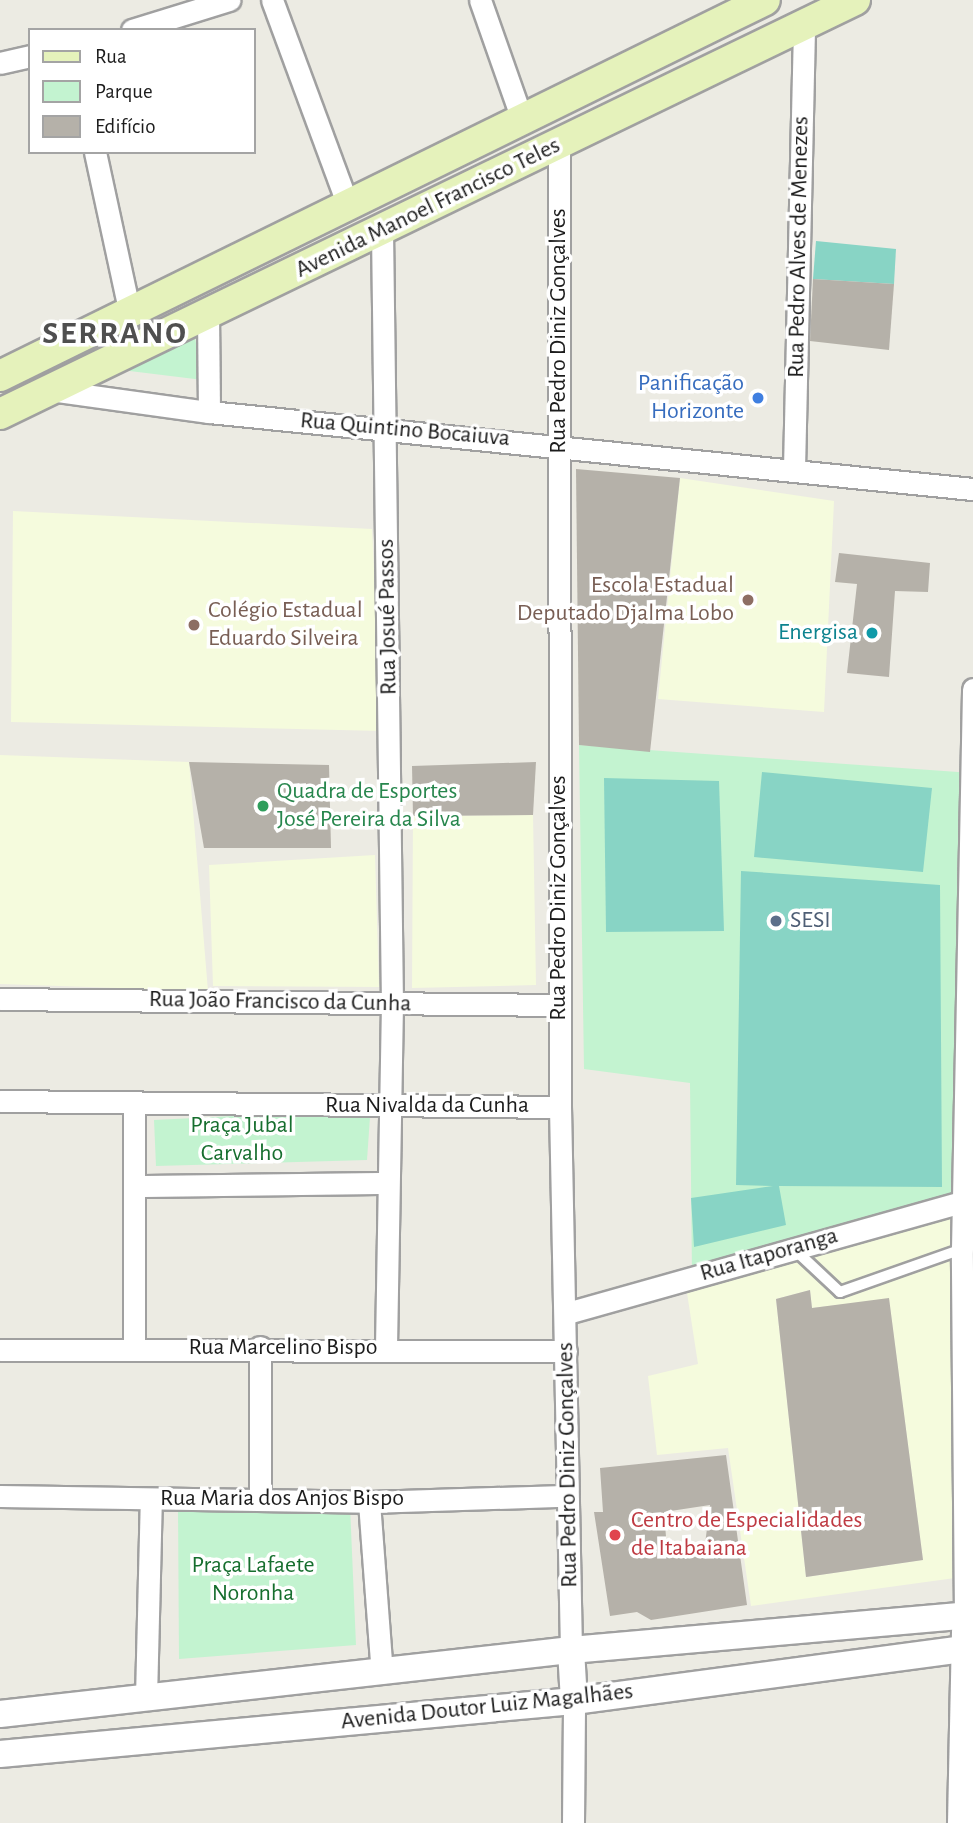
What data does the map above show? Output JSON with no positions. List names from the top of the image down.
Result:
{
  "streets": {
    "main road": ["Avenida Manoel Francisco Teles"],
    "street": [
      "Rua Pedro Alves de Menezes",
      "Rua Pedro Diniz Gonçalves",
      "Rua Quintino Bocaiuva",
      "Rua Josué Passos",
      "Rua João Francisco da Cunha",
      "Rua Nivalda da Cunha",
      "Rua Itaporanga",
      "Rua Marcelino Bispo",
      "Rua Maria dos Anjos Bispo",
      "Avenida Doutor Luiz Magalhães"
    ]
  },
  "crossings": [
    ["Avenida Manoel Francisco Teles", "Rua Pedro Alves de Menezes"],
    ["Avenida Manoel Francisco Teles", "Rua Pedro Diniz Gonçalves"],
    ["Avenida Manoel Francisco Teles", "Rua Quintino Bocaiuva"],
    ["Avenida Manoel Francisco Teles", "Rua Josué Passos"],
    ["Rua Pedro Alves de Menezes", "Rua Quintino Bocaiuva"],
    ["Rua Pedro Diniz Gonçalves", "Rua Quintino Bocaiuva"],
    ["Rua Pedro Diniz Gonçalves", "Rua João Francisco da Cunha"],
    ["Rua Pedro Diniz Gonçalves", "Rua Nivalda da Cunha"],
    ["Rua Pedro Diniz Gonçalves", "Rua Itaporanga"],
    ["Rua Pedro Diniz Gonçalves", "Rua Marcelino Bispo"],
    ["Rua Pedro Diniz Gonçalves", "Rua Maria dos Anjos Bispo"],
    ["Rua Pedro Diniz Gonçalves", "Avenida Doutor Luiz Magalhães"],
    ["Rua Quintino Bocaiuva", "Rua Josué Passos"],
    ["Rua Josué Passos", "Rua João Francisco da Cunha"],
    ["Rua Josué Passos", "Rua Nivalda da Cunha"],
    ["Rua Josué Passos", "Rua Marcelino Bispo"]
  ],
  "districts": ["SERRANO"],
  "parks": ["Praça Jubal Carvalho", "Praça Lafaete Noronha"],
  "places": [
    "Panificação Horizonte",
    "Escola Estadual Deputado Djalma Lobo",
    "Colégio Estadual Eduardo Silveira",
    "Energisa",
    "Quadra de Esportes José Pereira da Silva",
    "SESI",
    "Centro de Especialidades de Itabaiana"
  ],
  "legend": ["Rua", "Parque", "Edifício"]
}
